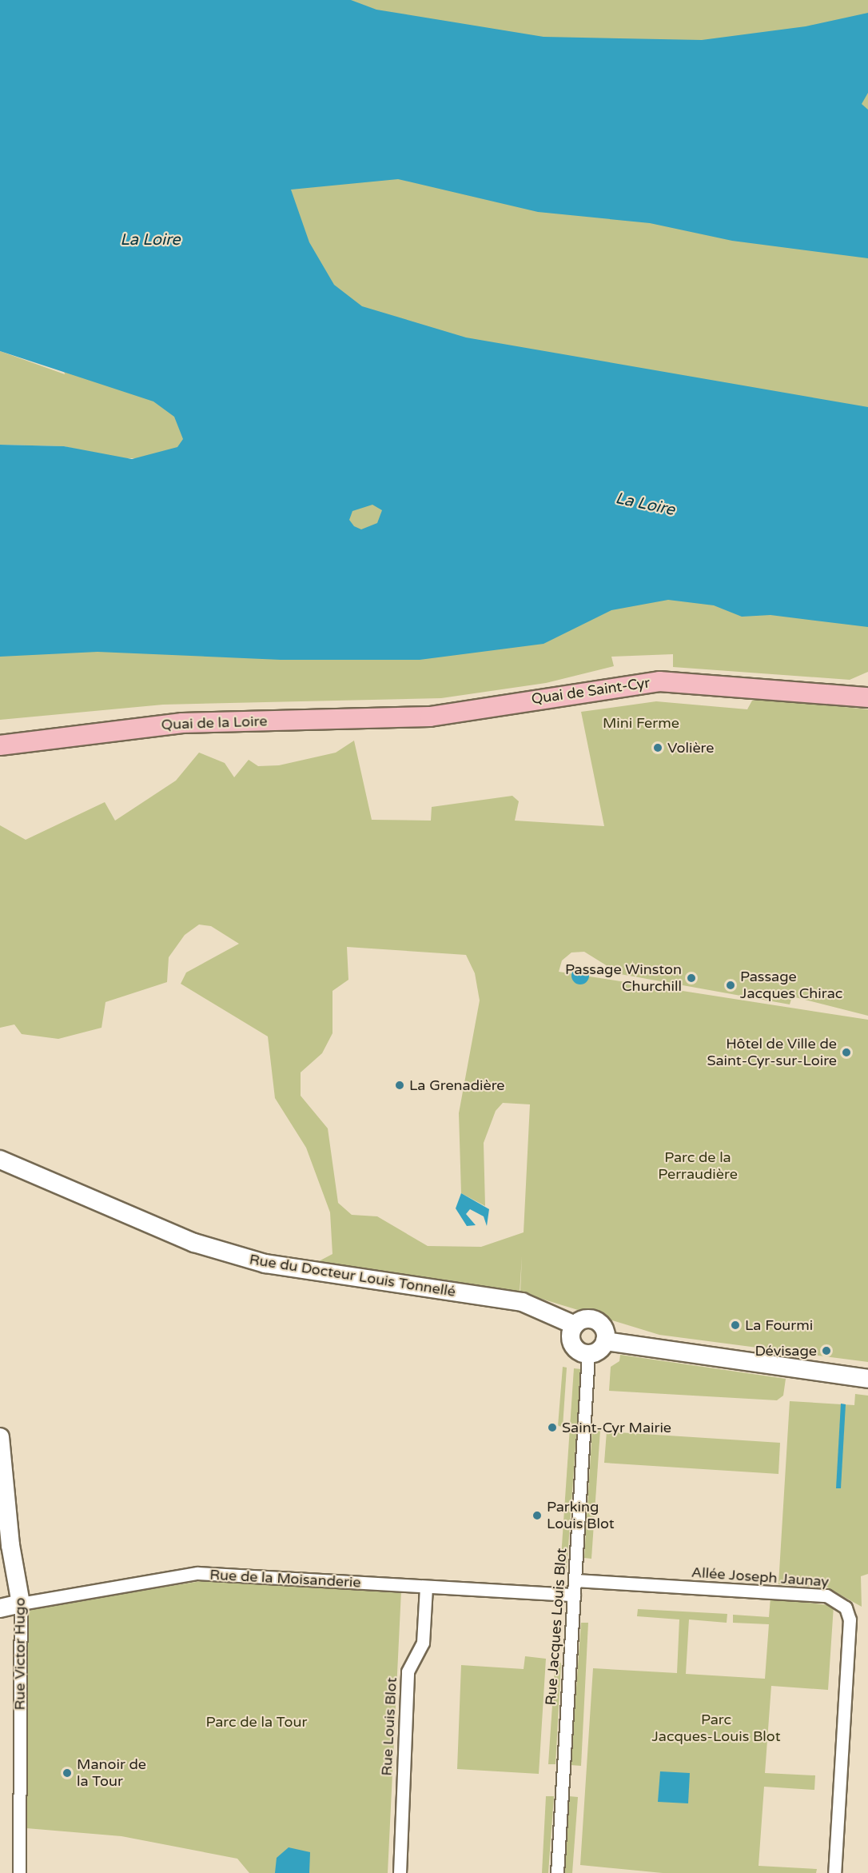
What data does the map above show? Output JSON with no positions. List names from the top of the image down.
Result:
{
  "streets": {
    "main road": ["Quai de Saint-Cyr", "Quai de la Loire"],
    "street": [
      "Rue du Docteur Louis Tonnellé",
      "Allée Joseph Jaunay",
      "Rue de la Moisanderie",
      "Rue Jacques Louis Blot",
      "Rue Victor Hugo",
      "Rue Louis Blot"
    ]
  },
  "crossings": [
    ["Quai de Saint-Cyr", "Quai de la Loire"],
    ["Rue du Docteur Louis Tonnellé", "Rue Jacques Louis Blot"],
    ["Allée Joseph Jaunay", "Rue Jacques Louis Blot"],
    ["Rue de la Moisanderie", "Rue Jacques Louis Blot"],
    ["Rue de la Moisanderie", "Rue Victor Hugo"],
    ["Rue de la Moisanderie", "Rue Louis Blot"]
  ],
  "water": ["La Loire"],
  "parks": [
    "Mini Ferme",
    "Parc de la Perraudière",
    "Parc Jacques-Louis Blot",
    "Parc de la Tour"
  ],
  "places": [
    "Volière",
    "Passage Winston Churchill",
    "Passage Jacques Chirac",
    "Hôtel de Ville de Saint-Cyr-sur-Loire",
    "La Grenadière",
    "La Fourmi",
    "Dévisage",
    "Saint-Cyr Mairie",
    "Parking Louis Blot",
    "Manoir de la Tour"
  ]
}
